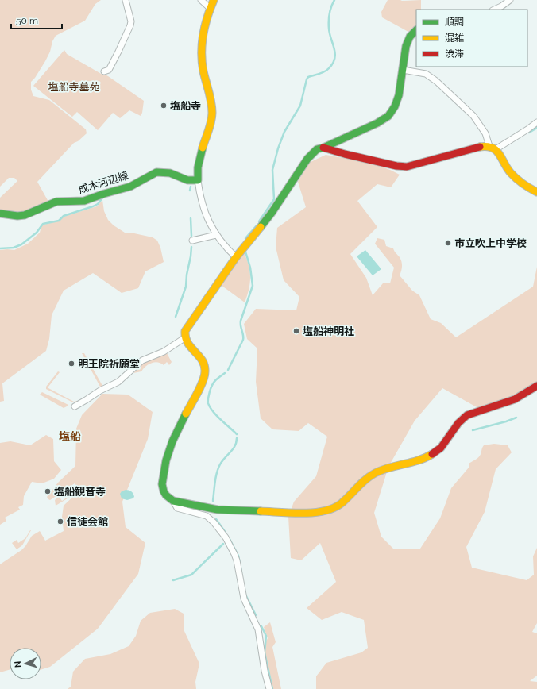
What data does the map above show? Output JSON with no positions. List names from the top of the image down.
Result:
{
  "streets": {
    "street": ["成木河辺線"]
  },
  "districts": ["塩船"],
  "parks": ["塩船寺墓苑"],
  "places": [
    "塩船寺",
    "市立吹上中学校",
    "塩船神明社",
    "明王院祈願堂",
    "塩船観音寺",
    "信徒会館"
  ],
  "legend": ["順調", "混雑", "渋滞"],
  "scale_bar": "50 m",
  "north": "left"
}
